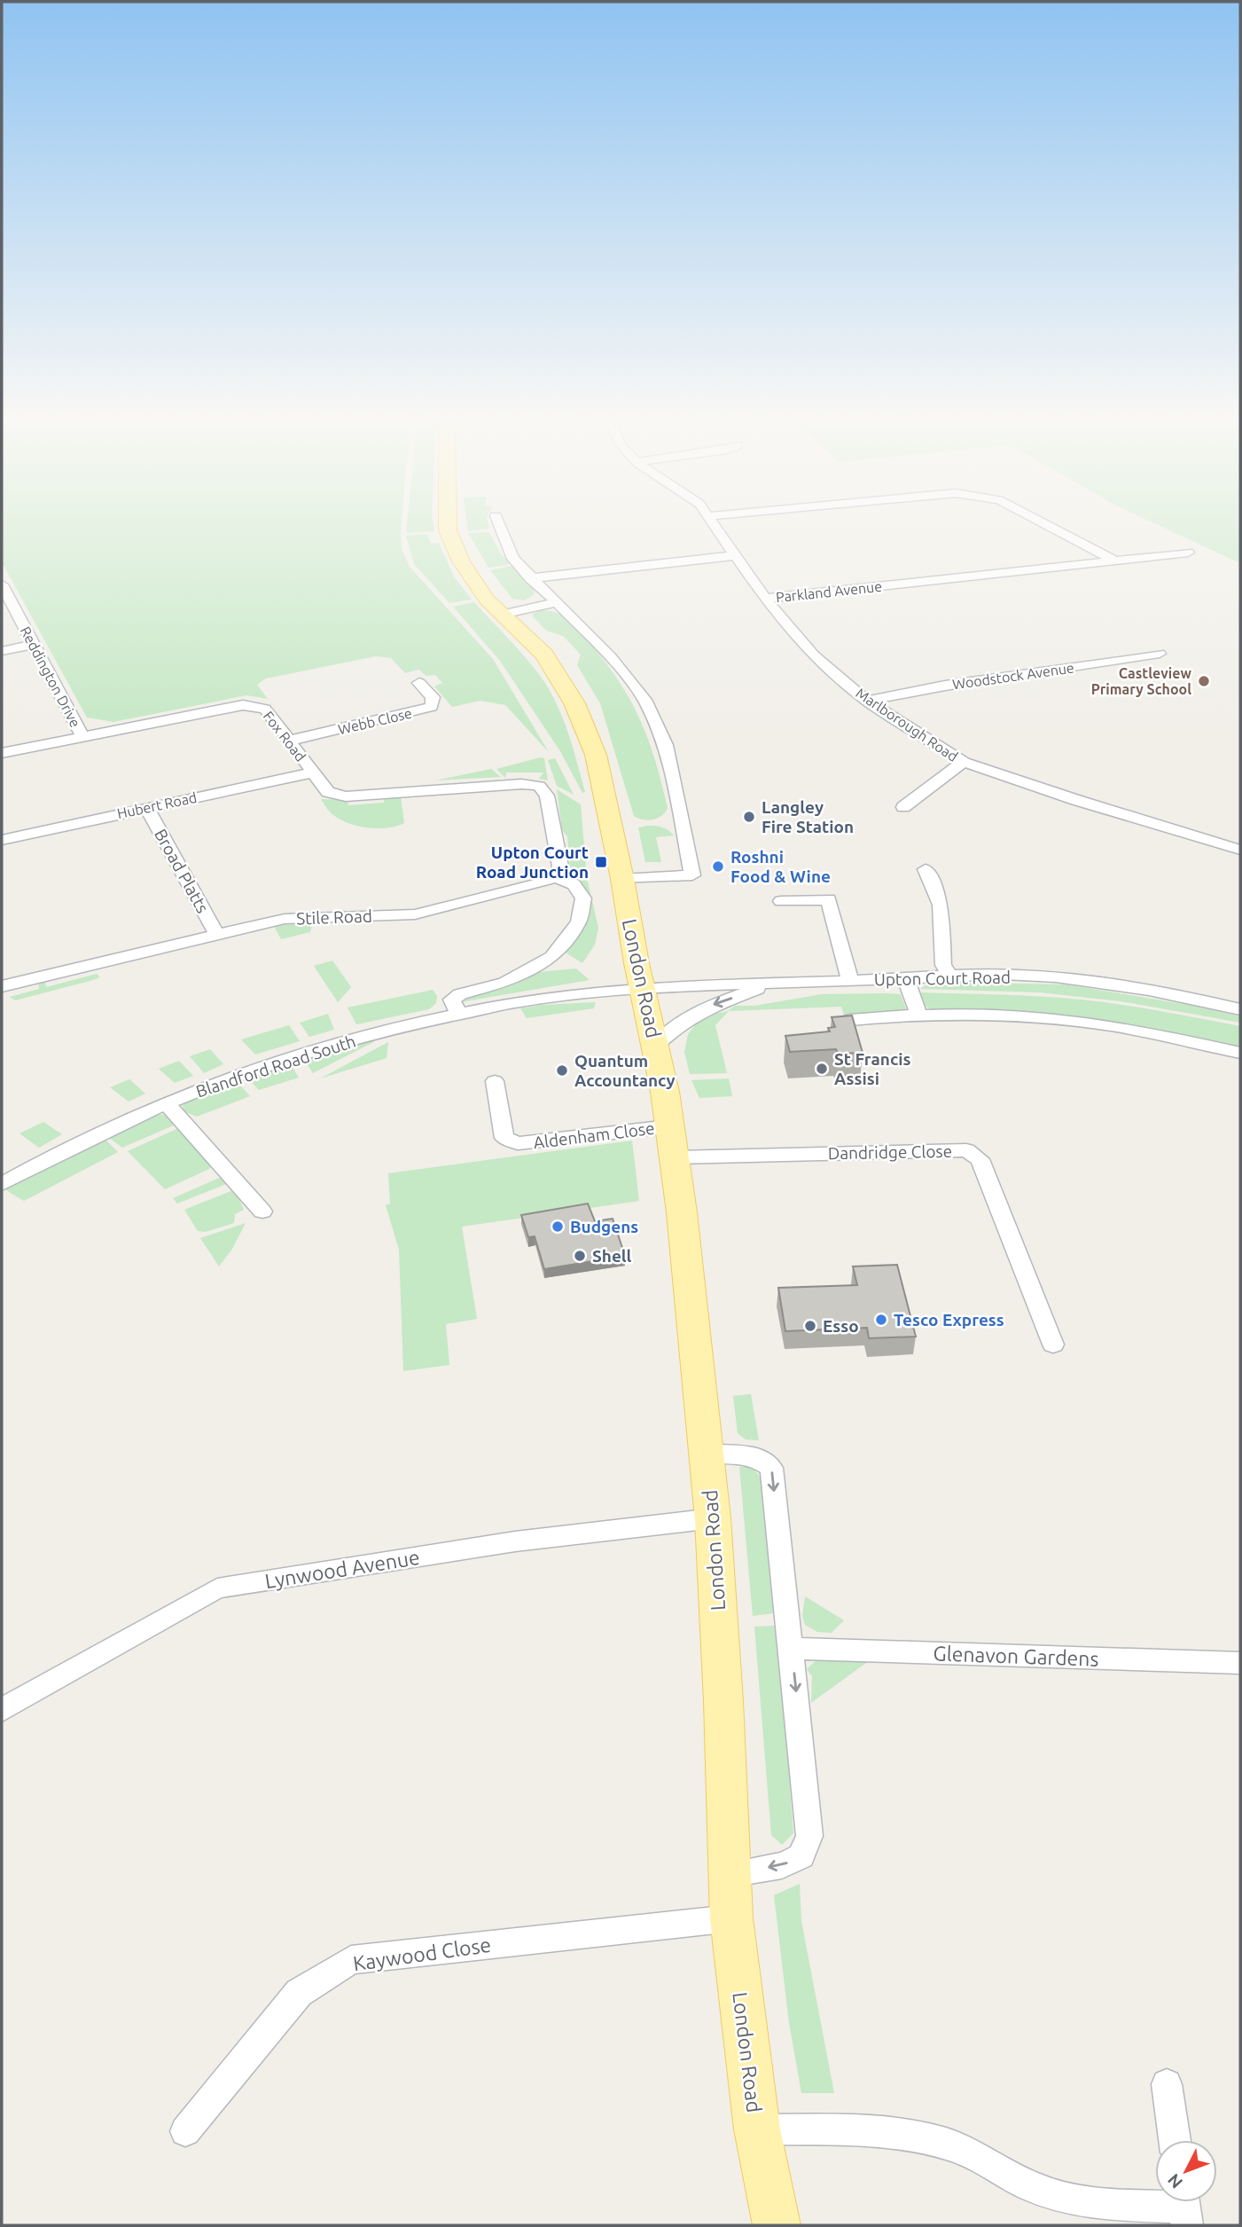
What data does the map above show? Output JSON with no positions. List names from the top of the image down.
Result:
{
  "streets": {
    "main road": ["London Road"],
    "street": [
      "Parkland Avenue",
      "Woodstock Avenue",
      "Reddington Drive",
      "Webb Close",
      "Marlborough Road",
      "Fox Road",
      "Hubert Road",
      "Broad Platts",
      "Stile Road",
      "Upton Court Road",
      "Blandford Road South",
      "Aldenham Close",
      "Dandridge Close",
      "Lynwood Avenue",
      "Glenavon Gardens",
      "Kaywood Close"
    ]
  },
  "crossings": [
    ["Parkland Avenue", "Marlborough Road"],
    ["Woodstock Avenue", "Marlborough Road"],
    ["Reddington Drive", "Fox Road"],
    ["Webb Close", "Fox Road"],
    ["Fox Road", "Hubert Road"],
    ["Fox Road", "Stile Road"],
    ["Hubert Road", "Broad Platts"],
    ["Broad Platts", "Stile Road"],
    ["London Road", "Upton Court Road"],
    ["London Road", "Blandford Road South"],
    ["London Road", "Aldenham Close"],
    ["London Road", "Dandridge Close"],
    ["London Road", "Lynwood Avenue"],
    ["London Road", "Kaywood Close"],
    ["Upton Court Road", "Blandford Road South"],
    ["Aldenham Close", "Dandridge Close"]
  ],
  "places": {
    "other": [
      "Castleview Primary School",
      "Langley Fire Station",
      "Roshni Food & Wine",
      "St Francis Assisi",
      "Quantum Accountancy",
      "Budgens",
      "Shell",
      "Tesco Express",
      "Esso"
    ],
    "transit": ["Upton Court Road Junction"]
  },
  "north": "bottom left"
}
